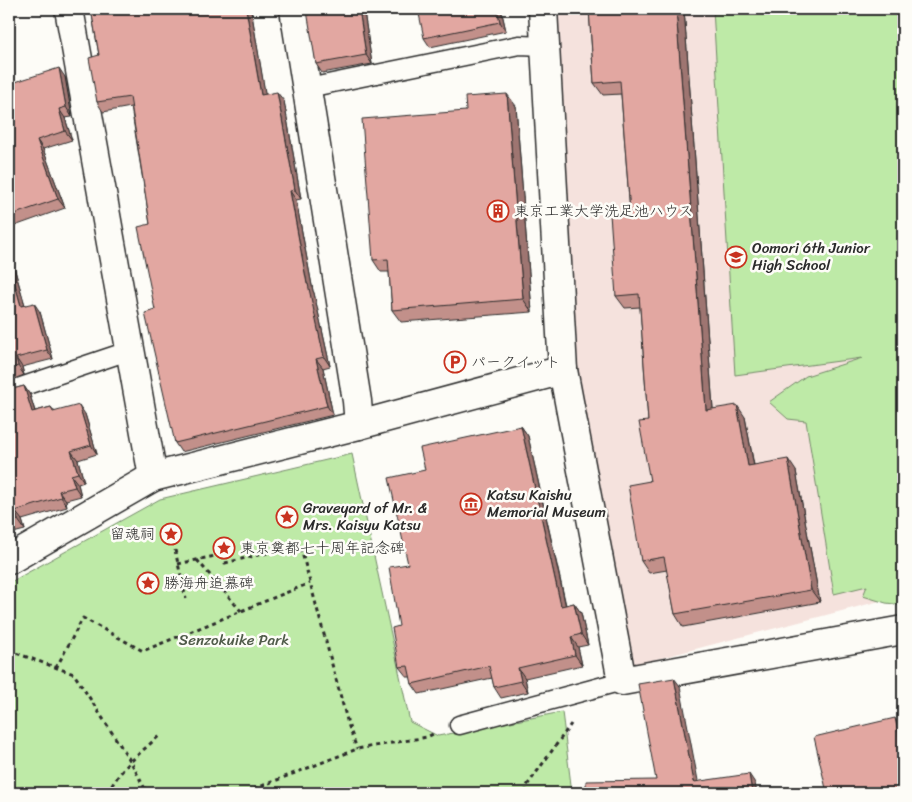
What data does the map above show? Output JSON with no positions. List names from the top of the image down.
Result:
{
  "parks": ["Senzokuike Park"],
  "places": {
    "building": ["東京工業大学洗足池ハウス"],
    "school or university": ["Oomori 6th Junior High School"],
    "parking": ["パークイット"],
    "museum": ["Katsu Kaishu Memorial Museum"],
    "place": [
      "Graveyard of Mr. & Mrs. Kaisyu Katsu",
      "留魂祠",
      "東京奠都七十周年記念碑",
      "勝海舟追慕碑"
    ]
  }
}
